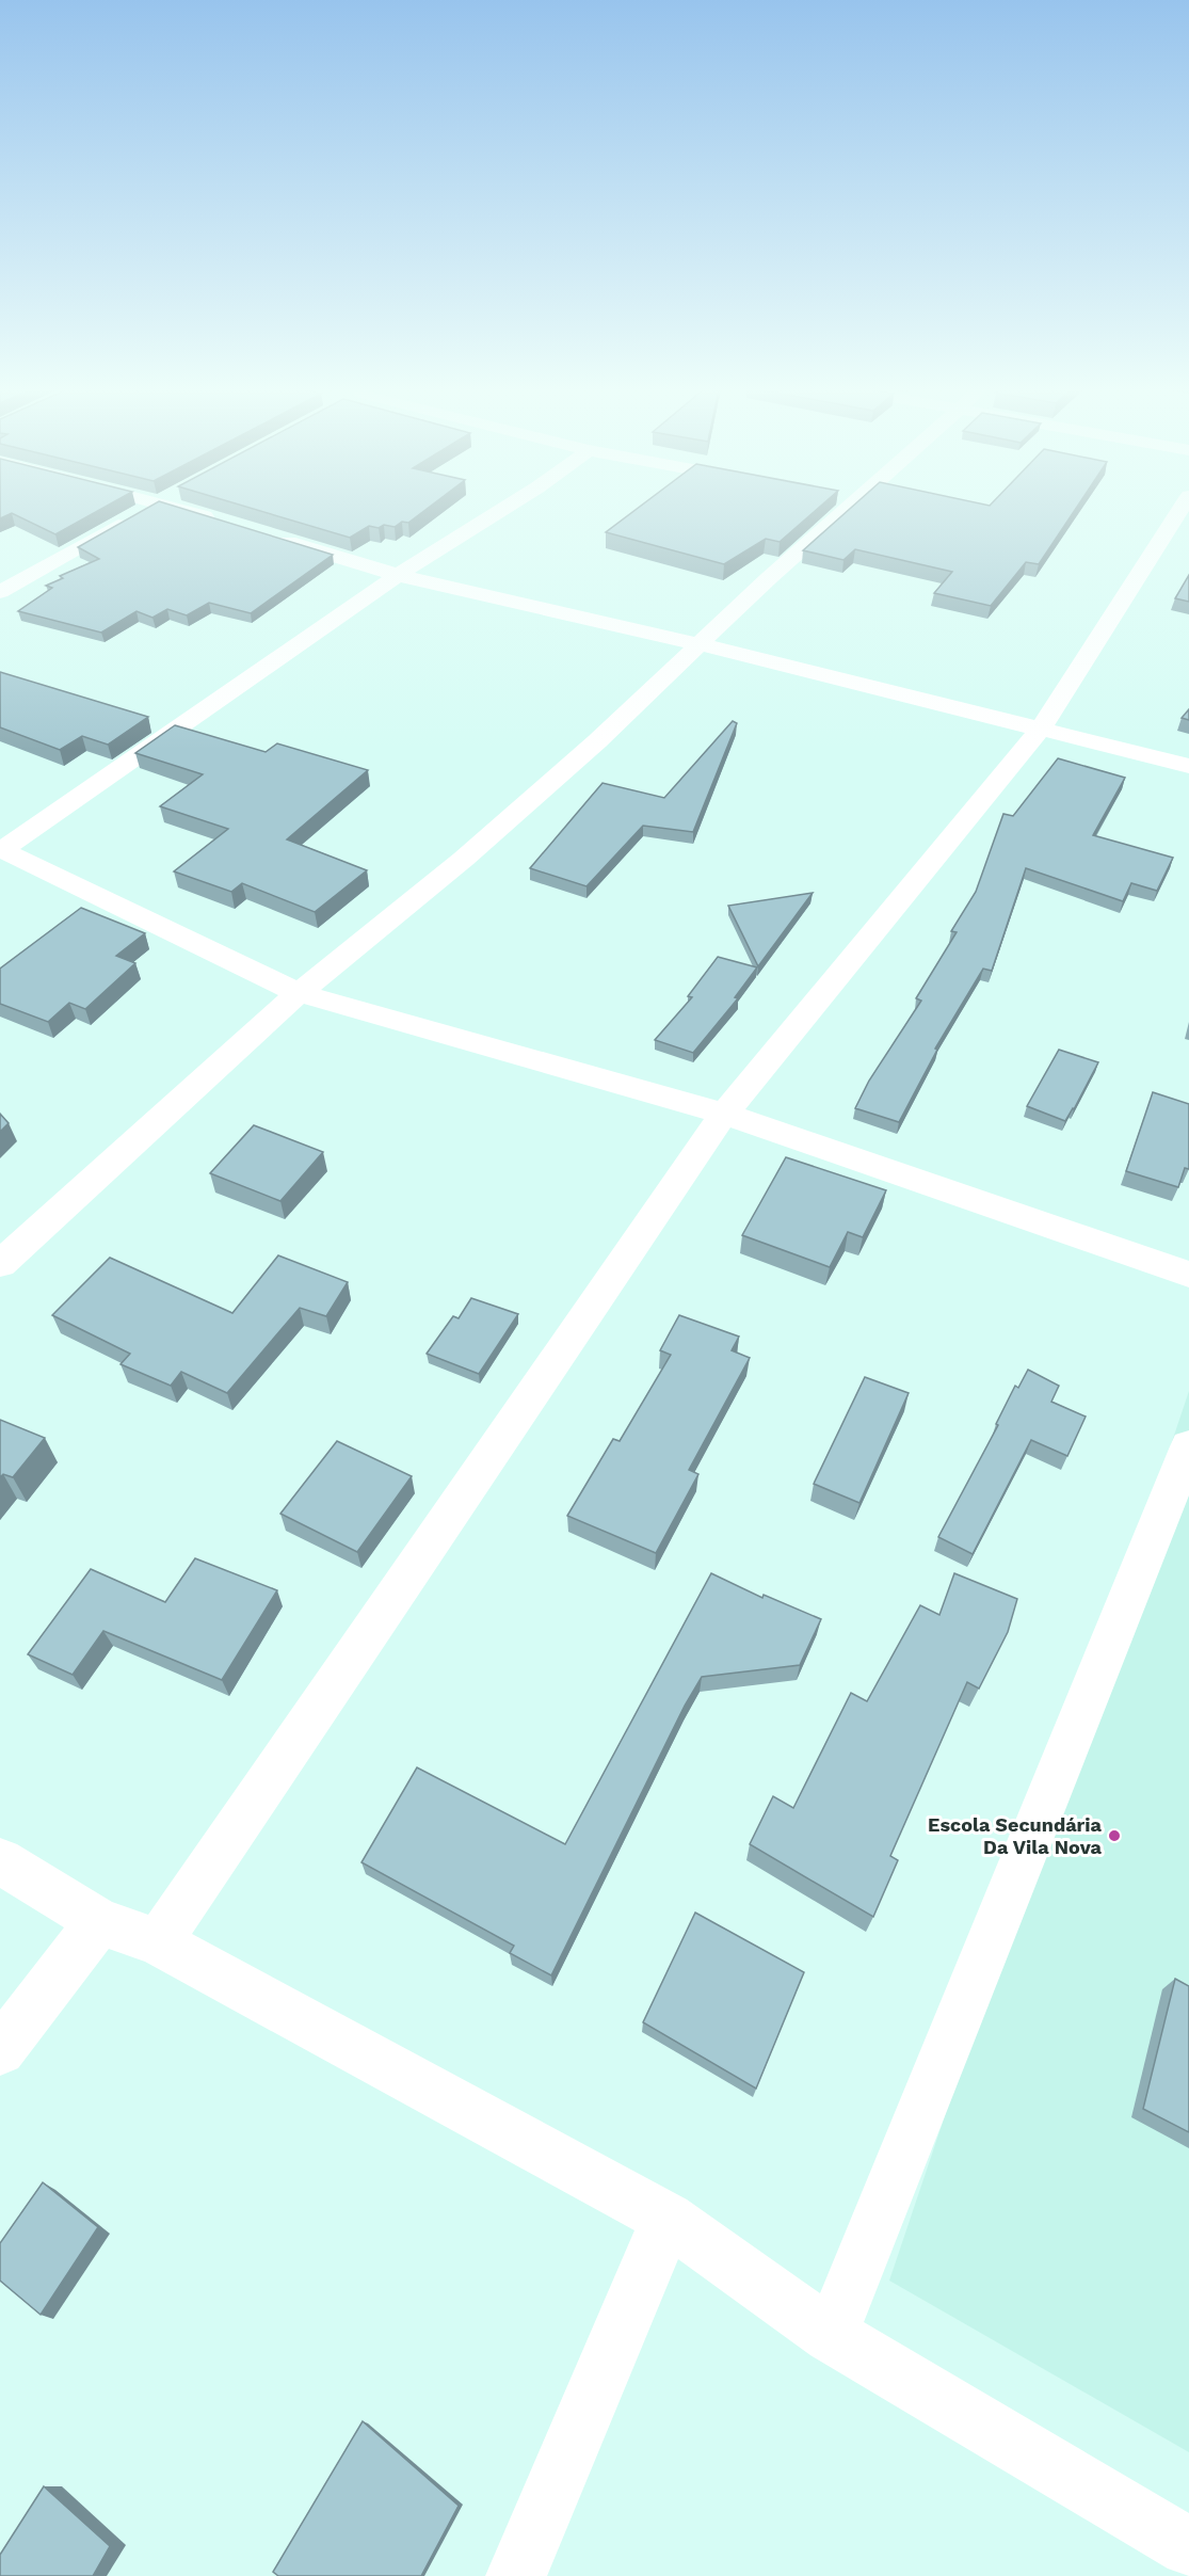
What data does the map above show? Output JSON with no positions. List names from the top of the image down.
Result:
{
  "places": ["Escola Secundária Da Vila Nova"]
}
